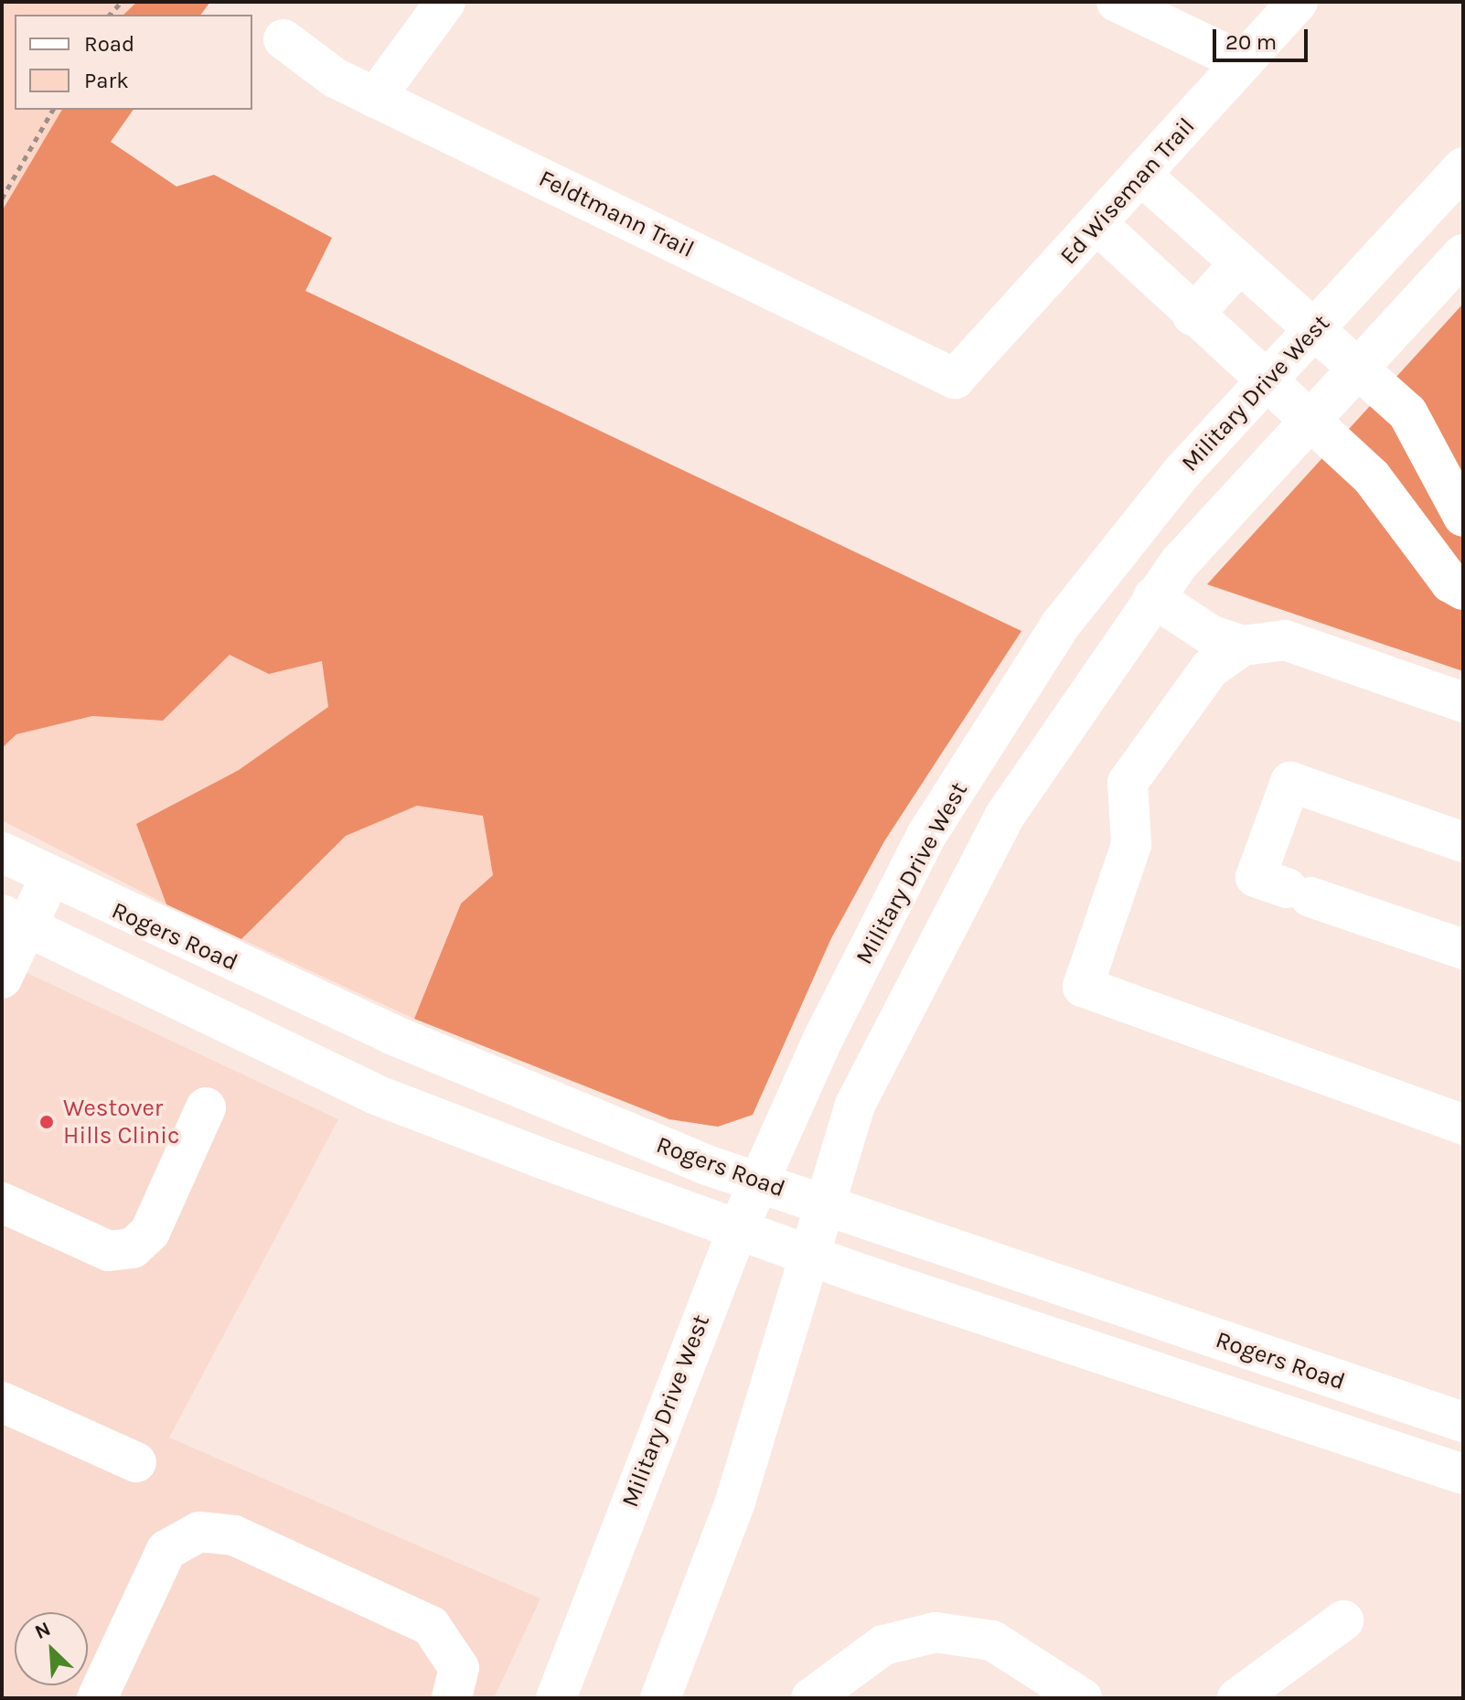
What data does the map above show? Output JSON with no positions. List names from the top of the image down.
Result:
{
  "streets": {
    "main road": [
      "Ed Wiseman Trail",
      "Feldtmann Trail",
      "Military Drive West",
      "Rogers Road"
    ]
  },
  "crossings": [
    ["Ed Wiseman Trail", "Feldtmann Trail"],
    ["Military Drive West", "Rogers Road"]
  ],
  "places": ["Westover Hills Clinic"],
  "legend": ["Road", "Park"],
  "scale_bar": "20 m",
  "north": "top left"
}
